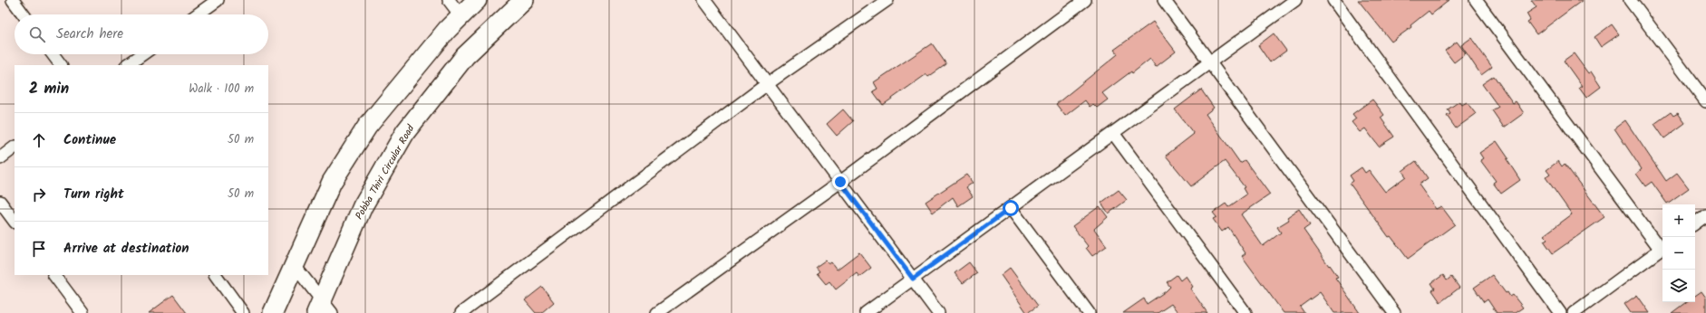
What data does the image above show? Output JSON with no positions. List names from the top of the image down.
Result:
{
  "streets": {
    "main road": ["Pobba Thiri Circular Road"]
  },
  "page": {
    "search": "Search here",
    "heading": ["2 min", "Walk · 100 m"],
    "list": [
      ["Continue", "50 m"],
      ["Turn right", "50 m"],
      "Arrive at destination"
    ],
    "map_buttons": ["+", "−"]
  }
}
